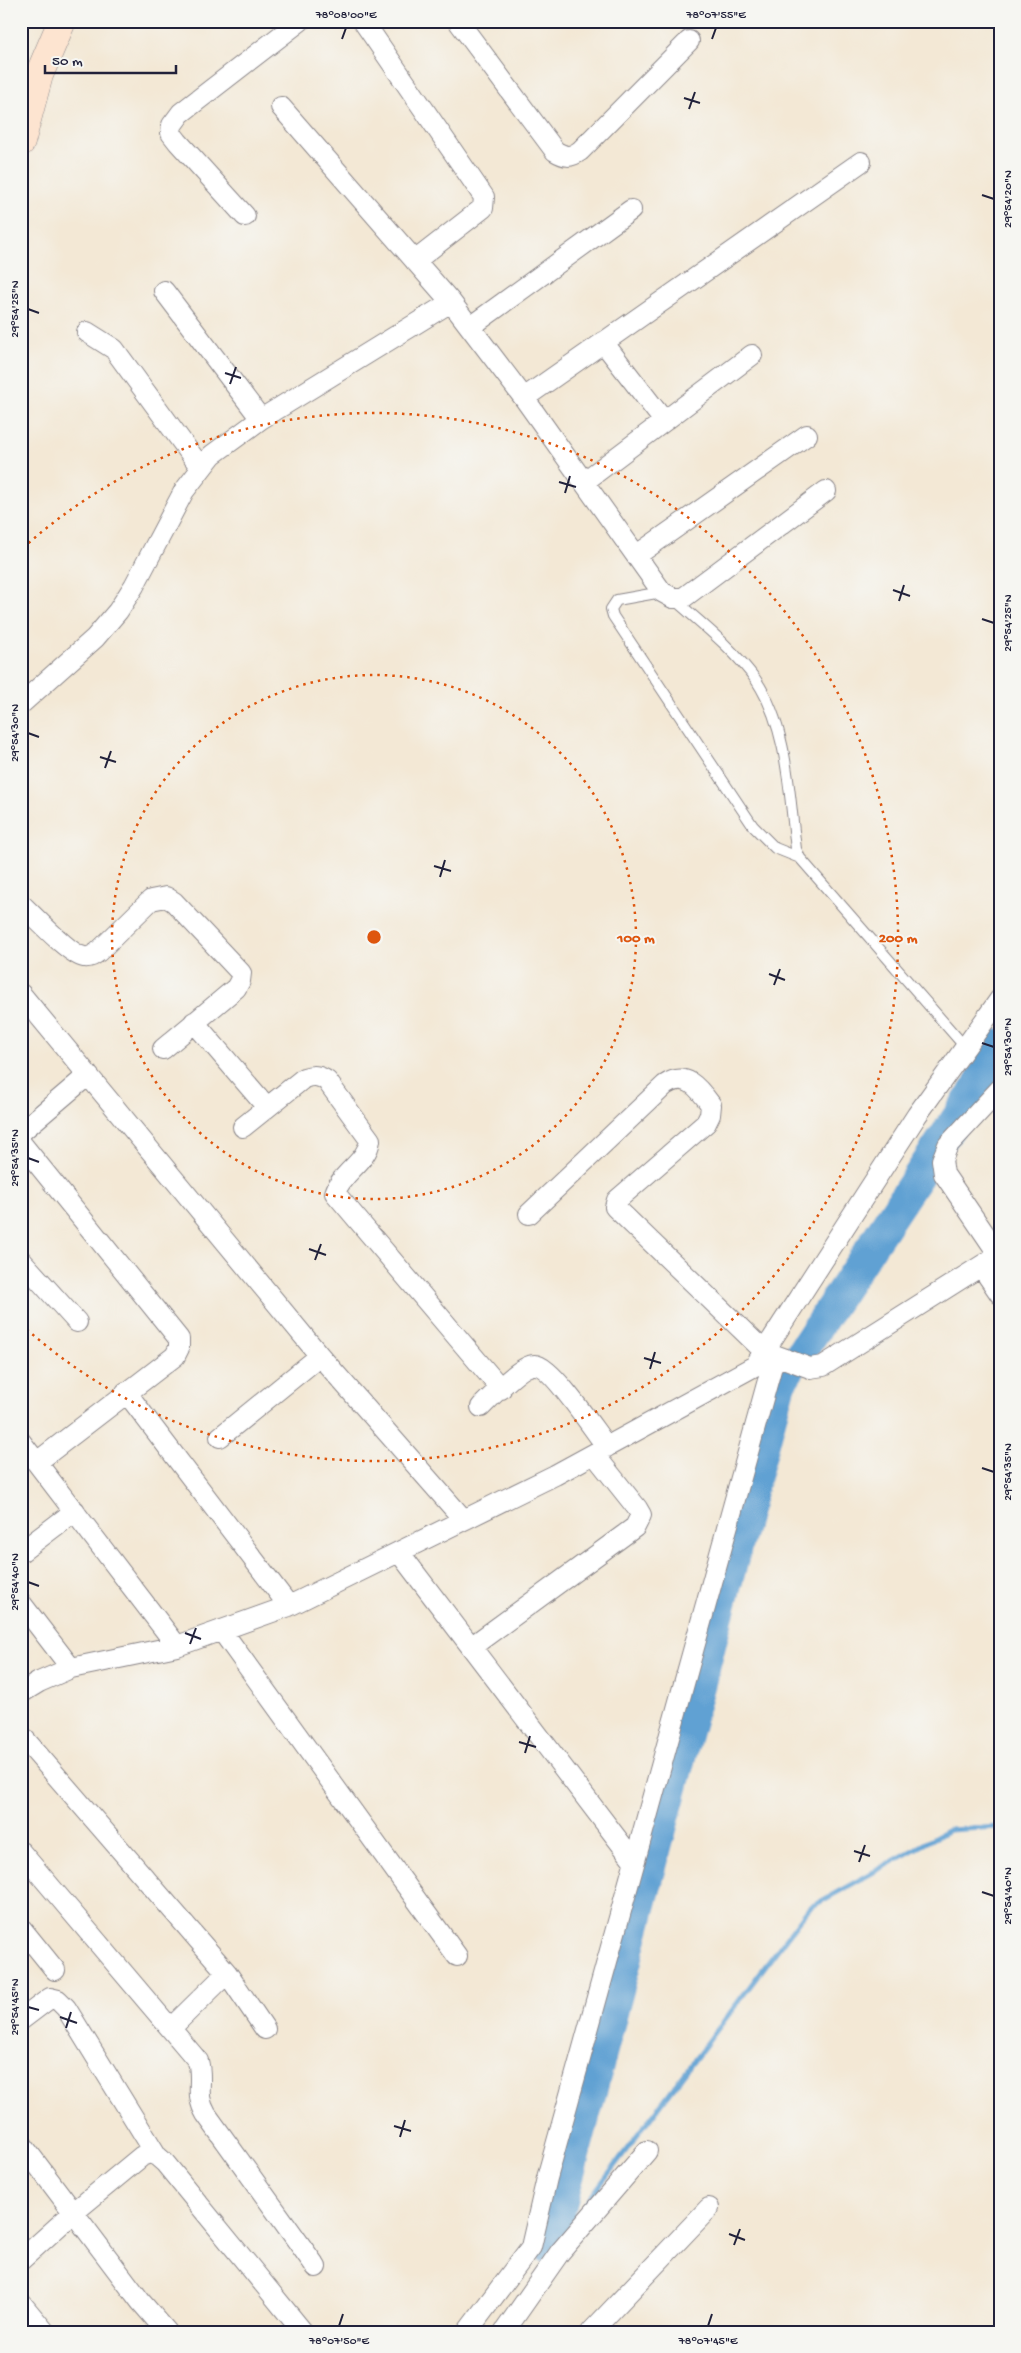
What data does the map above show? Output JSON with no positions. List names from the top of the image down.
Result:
{
  "scale_bar": "50 m",
  "coordinates": [
    "78°08'00\"E",
    "78°07'55\"E",
    "29°54'20\"N",
    "29°54'25\"N",
    "29°54'30\"N",
    "29°54'35\"N",
    "29°54'40\"N",
    "29°54'45\"N",
    "78°07'50\"E",
    "78°07'45\"E"
  ],
  "rings": ["100 m", "200 m"]
}
